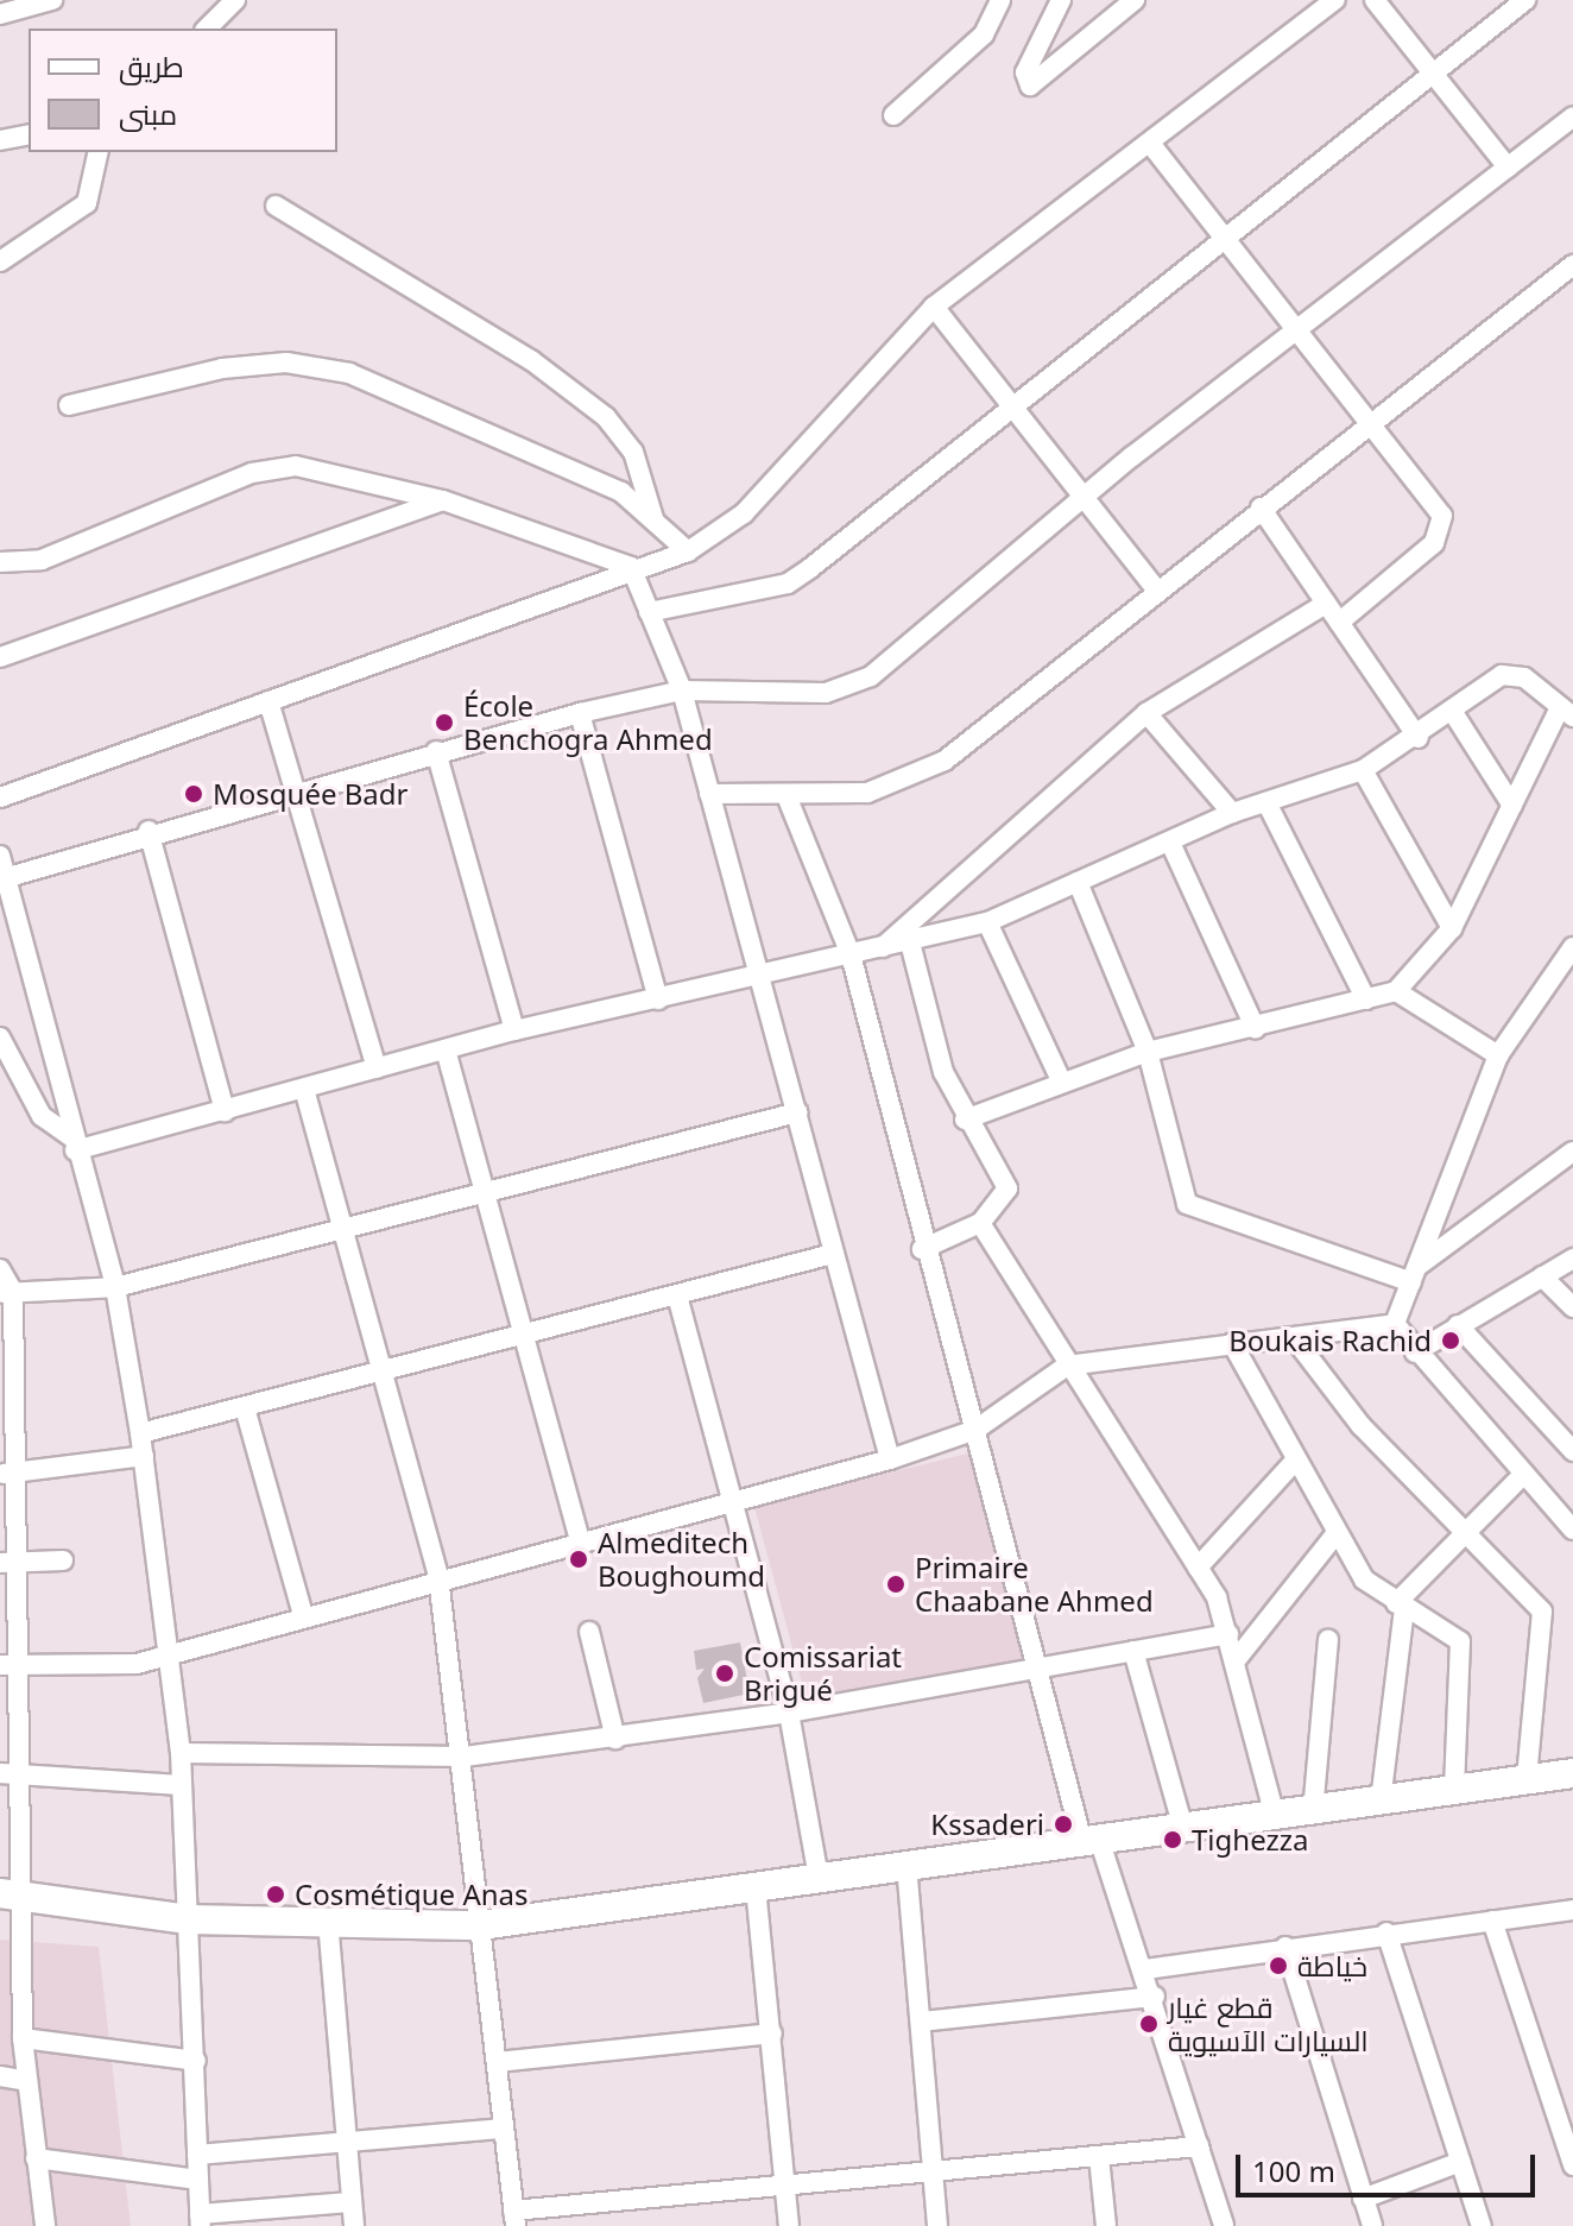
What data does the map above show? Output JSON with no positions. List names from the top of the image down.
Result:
{
  "places": [
    "École Benchogra Ahmed",
    "Mosquée Badr",
    "Boukais Rachid",
    "Almeditech Boughoumd",
    "Primaire Chaabane Ahmed",
    "Comissariat Brigué",
    "Kssaderi",
    "Tighezza",
    "Cosmétique Anas",
    "خياطة",
    "قطع غيار السيارات الآسيوية"
  ],
  "legend": ["طريق", "مبنى"],
  "scale_bar": "100 m"
}
